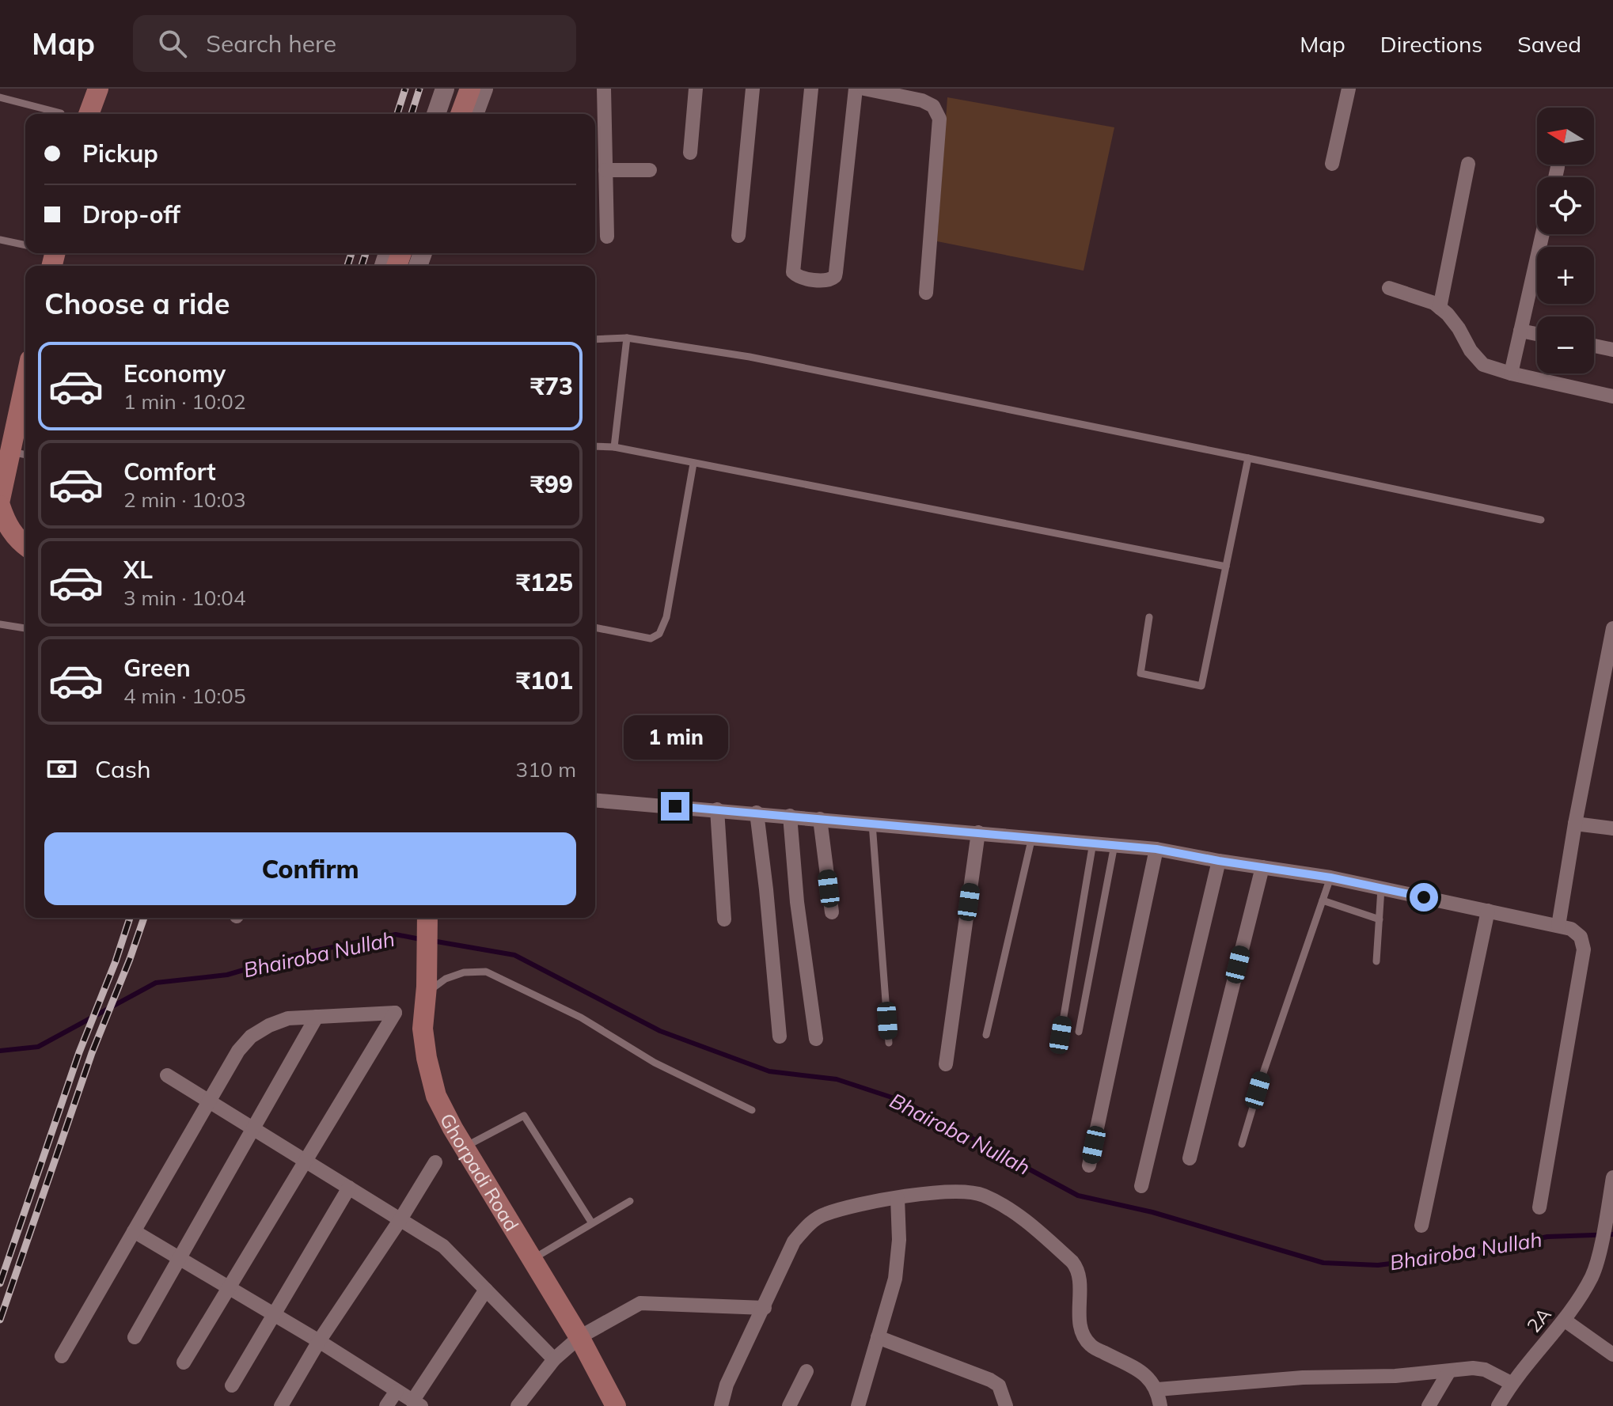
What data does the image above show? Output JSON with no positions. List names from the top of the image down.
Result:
{
  "streets": {
    "main road": ["Ghorpadi Road"],
    "street": ["2A"]
  },
  "water": ["Bhairoba Nullah"],
  "north": "left",
  "page": {
    "header": "Map",
    "search": "Search here",
    "nav": ["Map", "Directions", "Saved"],
    "map_buttons": ["+", "−"],
    "banner": ["Pickup", "Drop-off"],
    "heading": "Choose a ride",
    "list": [
      {
        "name": "Economy",
        "note": "1 min · 10:02",
        "value": "₹73"
      },
      {
        "name": "Comfort",
        "note": "2 min · 10:03",
        "value": "₹99"
      },
      {
        "name": "XL",
        "note": "3 min · 10:04",
        "value": "₹125"
      },
      {
        "name": "Green",
        "note": "4 min · 10:05",
        "value": "₹101"
      }
    ],
    "bubble": "1 min",
    "pay": ["Cash", "310 m"],
    "buttons": "Confirm"
  }
}
